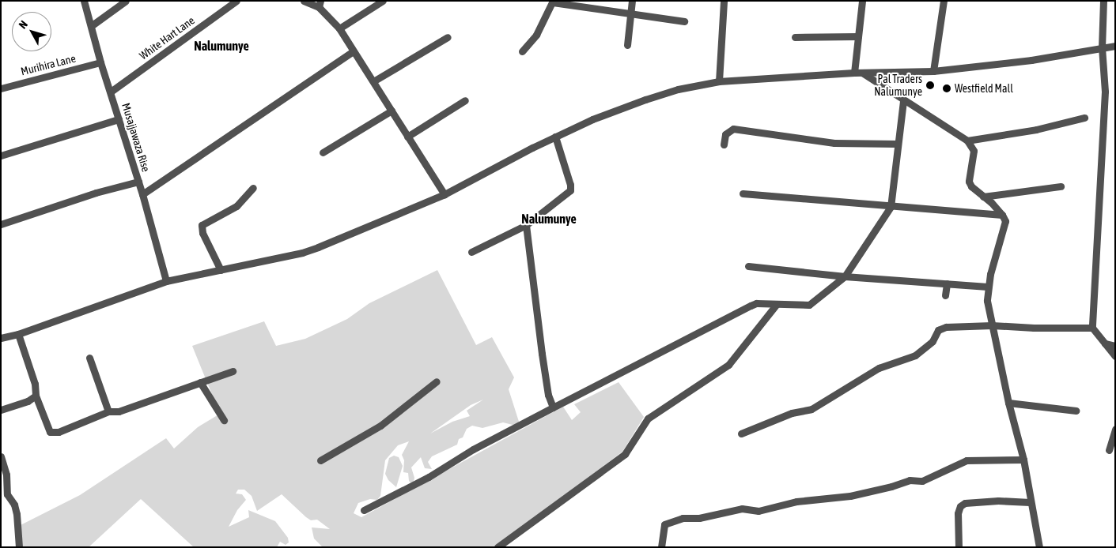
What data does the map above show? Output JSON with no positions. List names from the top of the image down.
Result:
{
  "streets": {
    "street": ["White Hart Lane", "Murihira Lane", "Musajjawaza Rise"]
  },
  "crossings": [
    ["White Hart Lane", "Musajjawaza Rise"],
    ["Murihira Lane", "Musajjawaza Rise"]
  ],
  "districts": ["Nalumunye", "Nalumunye"],
  "places": ["Pal Traders Nalumunye", "Westfield Mall"],
  "north": "top left"
}
